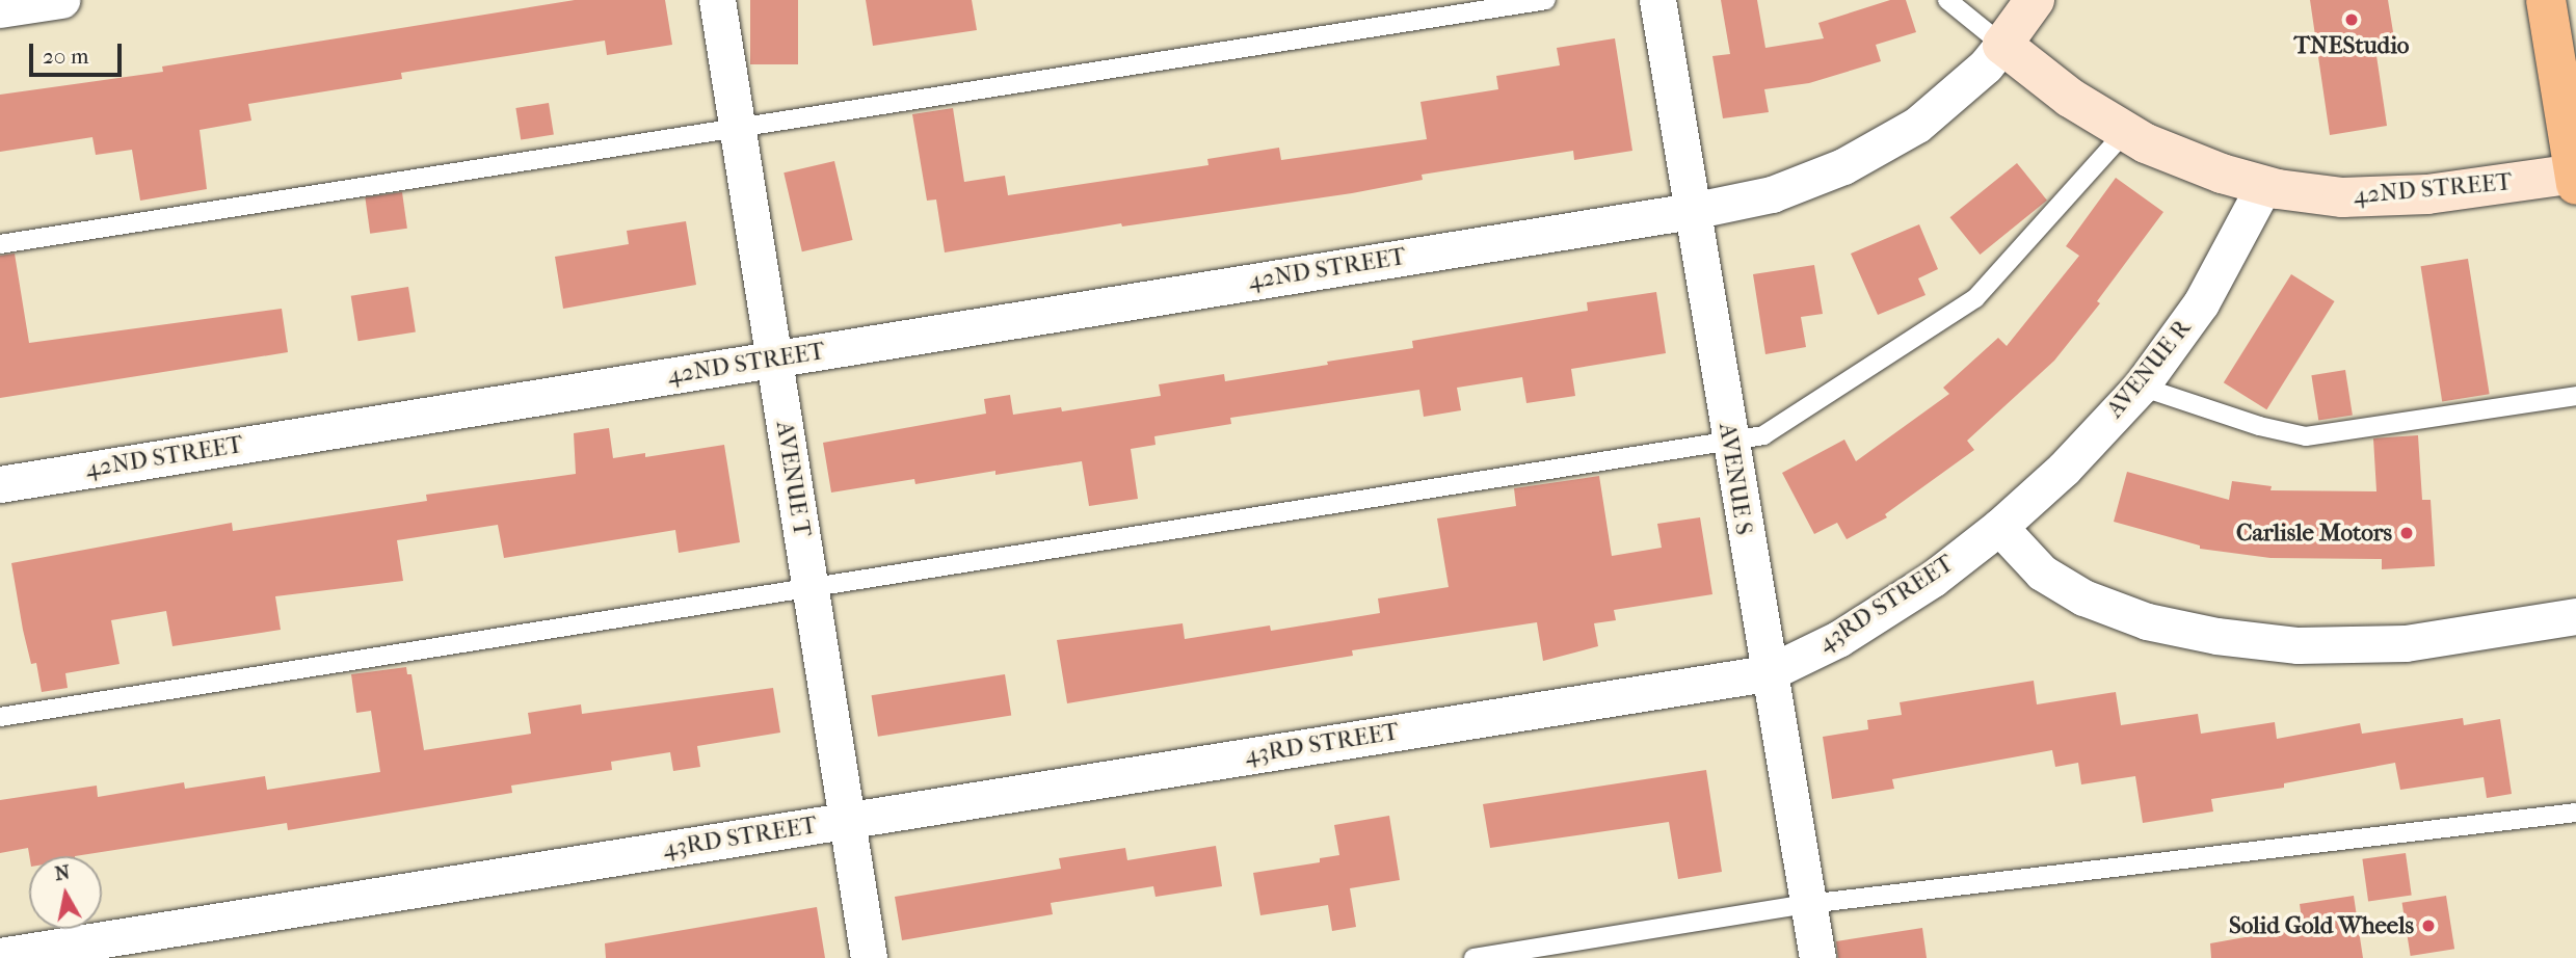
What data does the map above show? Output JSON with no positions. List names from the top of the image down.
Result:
{
  "streets": {
    "street": [
      "42ND STREET",
      "AVENUE R",
      "AVENUE T",
      "AVENUE S",
      "43RD STREET"
    ]
  },
  "crossings": [
    ["42ND STREET", "AVENUE R"],
    ["42ND STREET", "AVENUE T"],
    ["42ND STREET", "AVENUE S"],
    ["AVENUE R", "43RD STREET"],
    ["AVENUE T", "43RD STREET"],
    ["AVENUE S", "43RD STREET"]
  ],
  "places": ["TNEStudio", "Carlisle Motors", "Solid Gold Wheels"],
  "scale_bar": "20 m",
  "north": "top"
}
